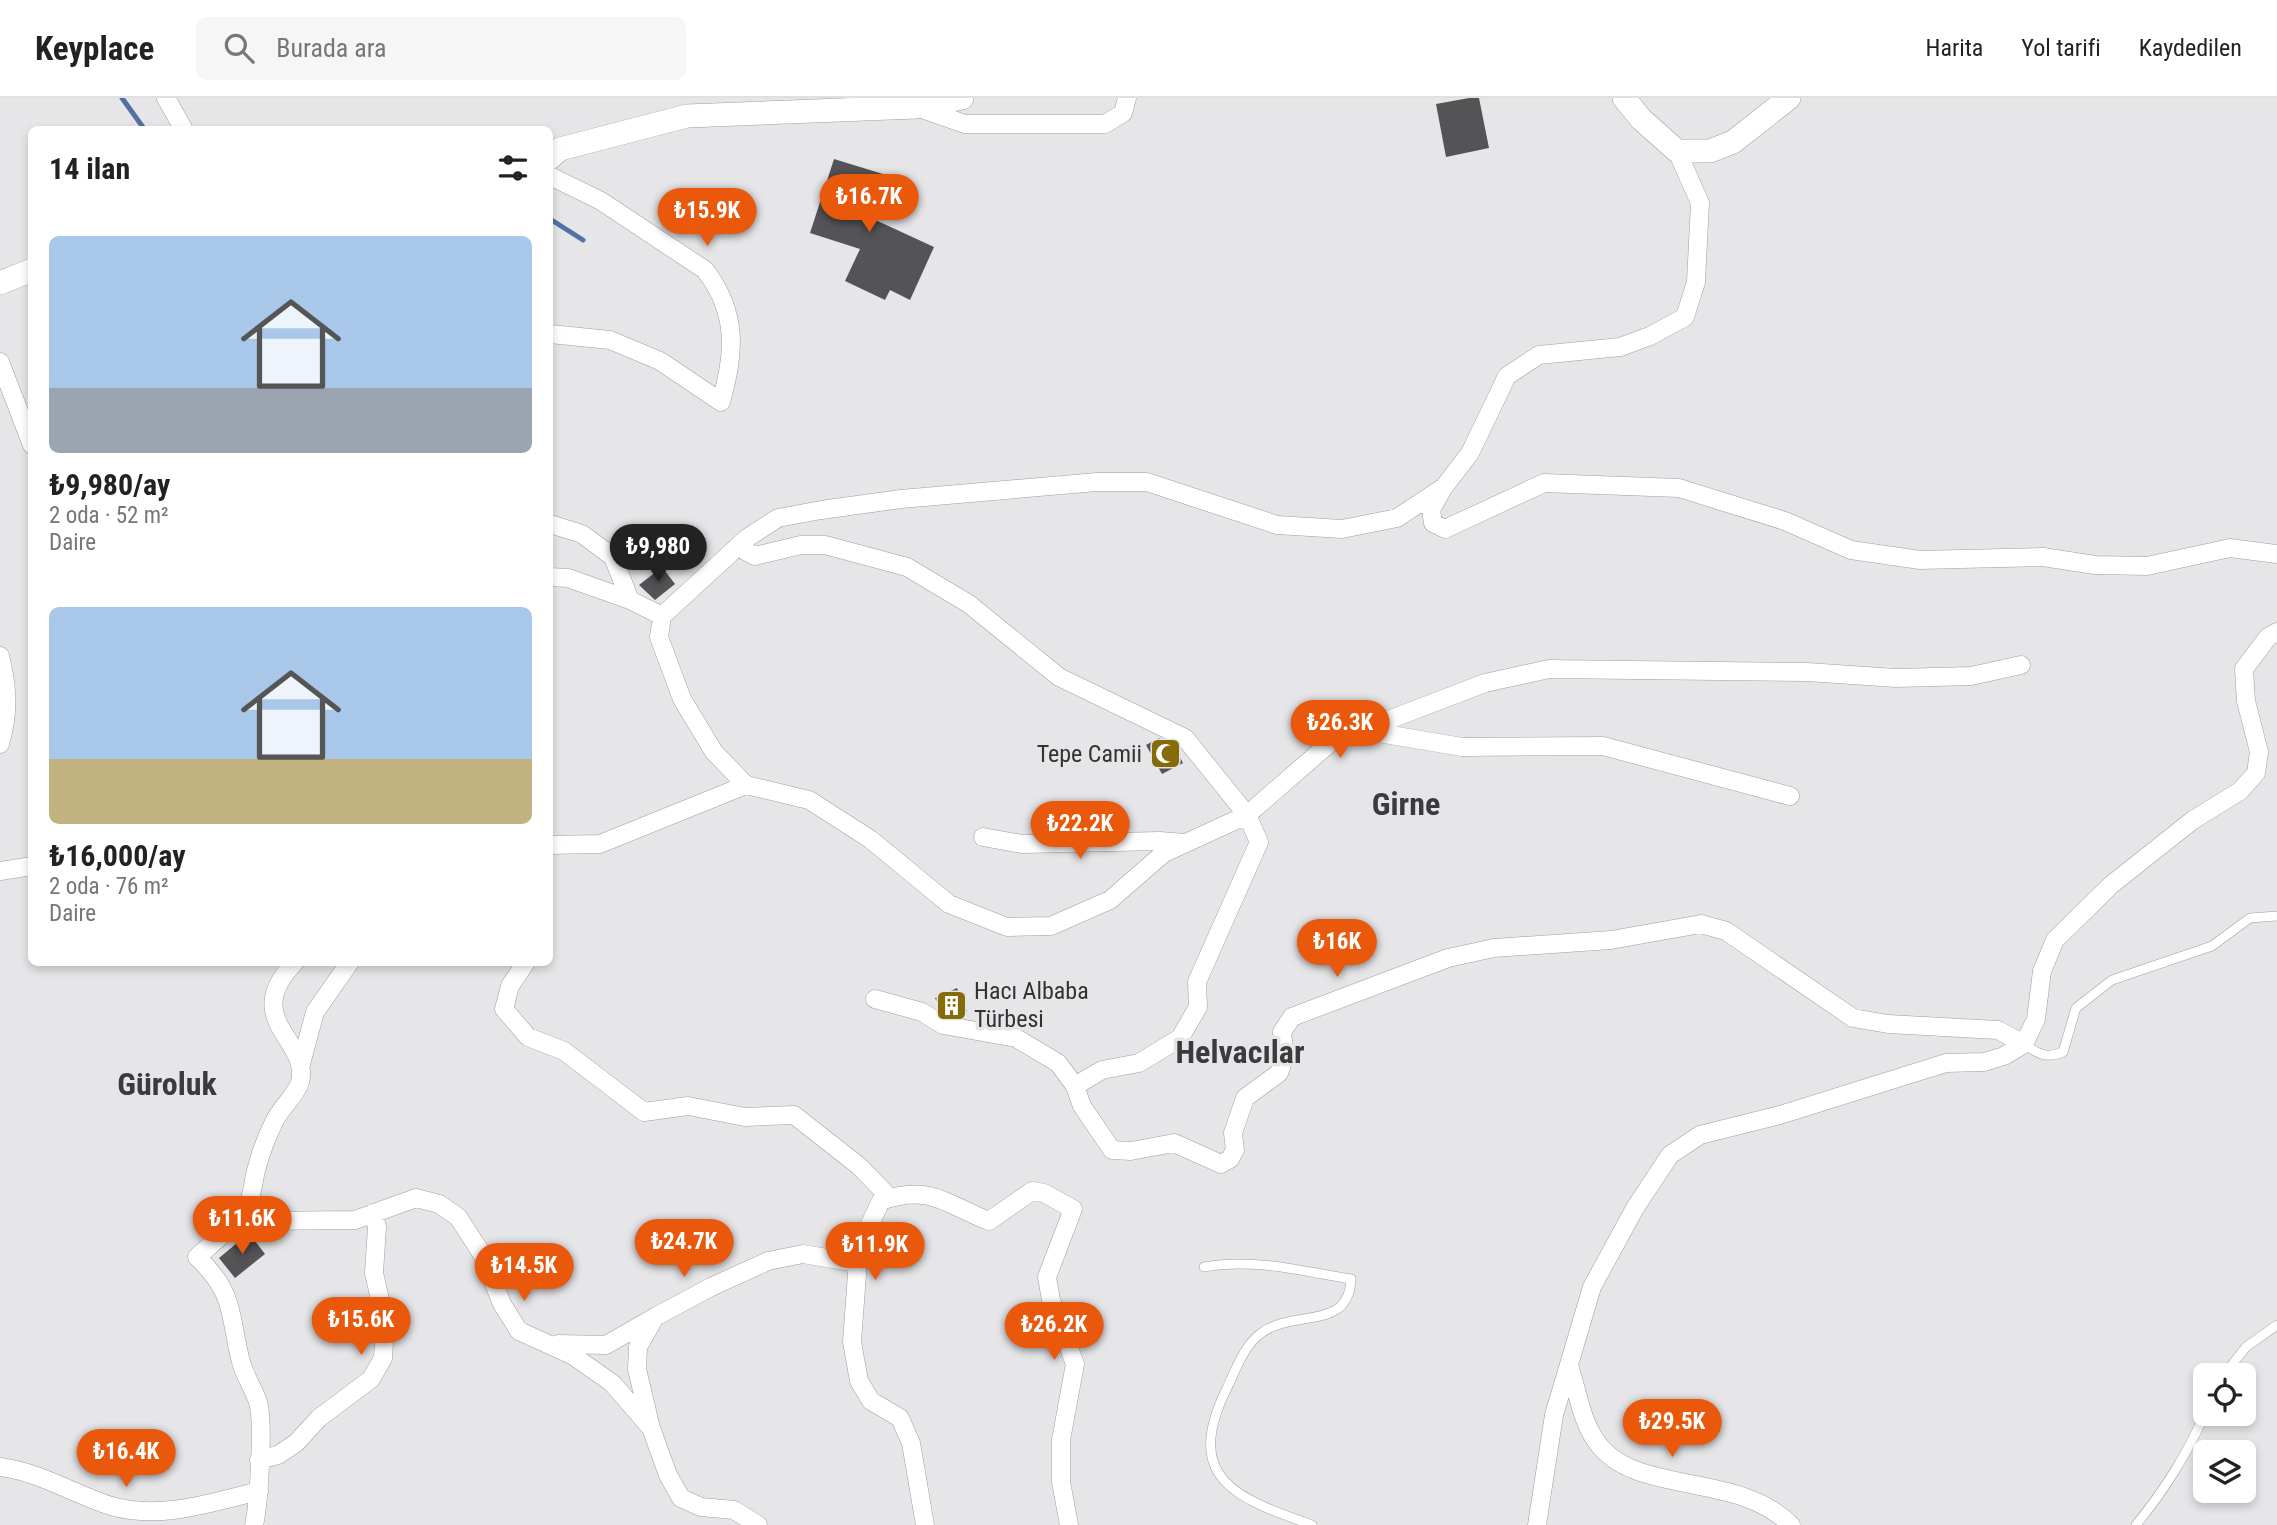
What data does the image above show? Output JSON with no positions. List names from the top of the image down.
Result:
{
  "districts": ["Girne", "Helvacılar", "Güroluk"],
  "places": {
    "mosque": ["Tepe Camii"],
    "building": ["Hacı Albaba Türbesi"]
  },
  "page": {
    "header": "Keyplace",
    "search": "Burada ara",
    "nav": ["Harita", "Yol tarifi", "Kaydedilen"],
    "heading": "14 ilan",
    "price": [
      "₺16.7K",
      "₺15.9K",
      "₺9,980",
      "₺26.3K",
      "₺22.2K",
      "₺16K",
      "₺11.6K",
      "₺24.7K",
      "₺11.9K",
      "₺14.5K",
      "₺15.6K",
      "₺26.2K",
      "₺29.5K",
      "₺16.4K"
    ],
    "list": [
      {
        "name": "₺9,980/ay",
        "note": "2 oda · 52 m² · Daire"
      },
      {
        "name": "₺16,000/ay",
        "note": "2 oda · 76 m² · Daire"
      }
    ]
  }
}
